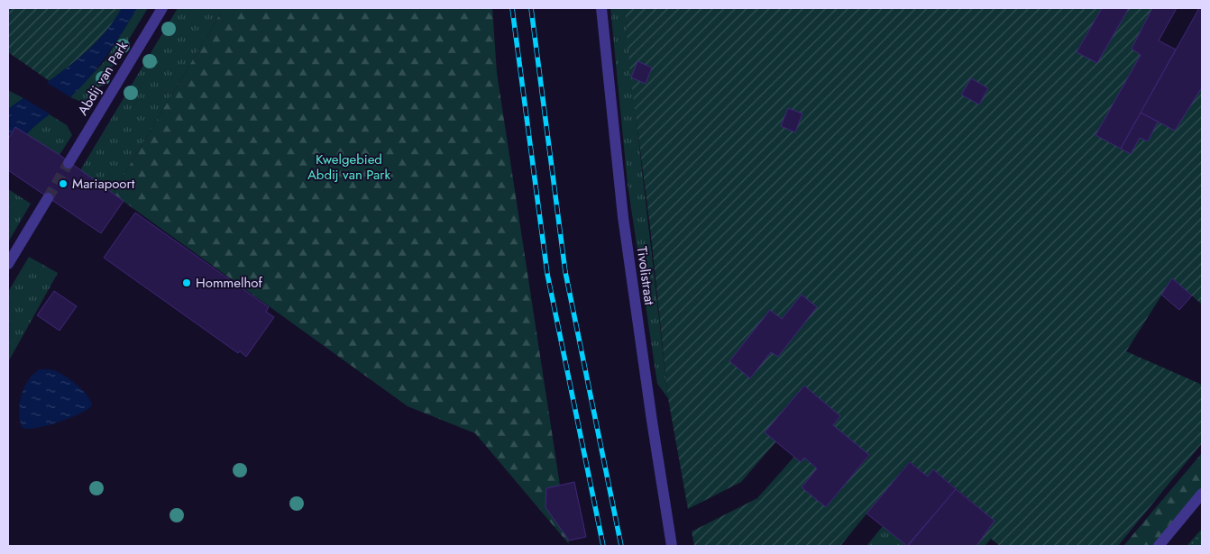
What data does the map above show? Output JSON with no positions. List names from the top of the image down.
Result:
{
  "streets": {
    "street": ["Abdij van Park", "Tivolistraat"]
  },
  "parks": ["Kwelgebied Abdij van Park"],
  "places": ["Mariapoort", "Hommelhof"]
}
